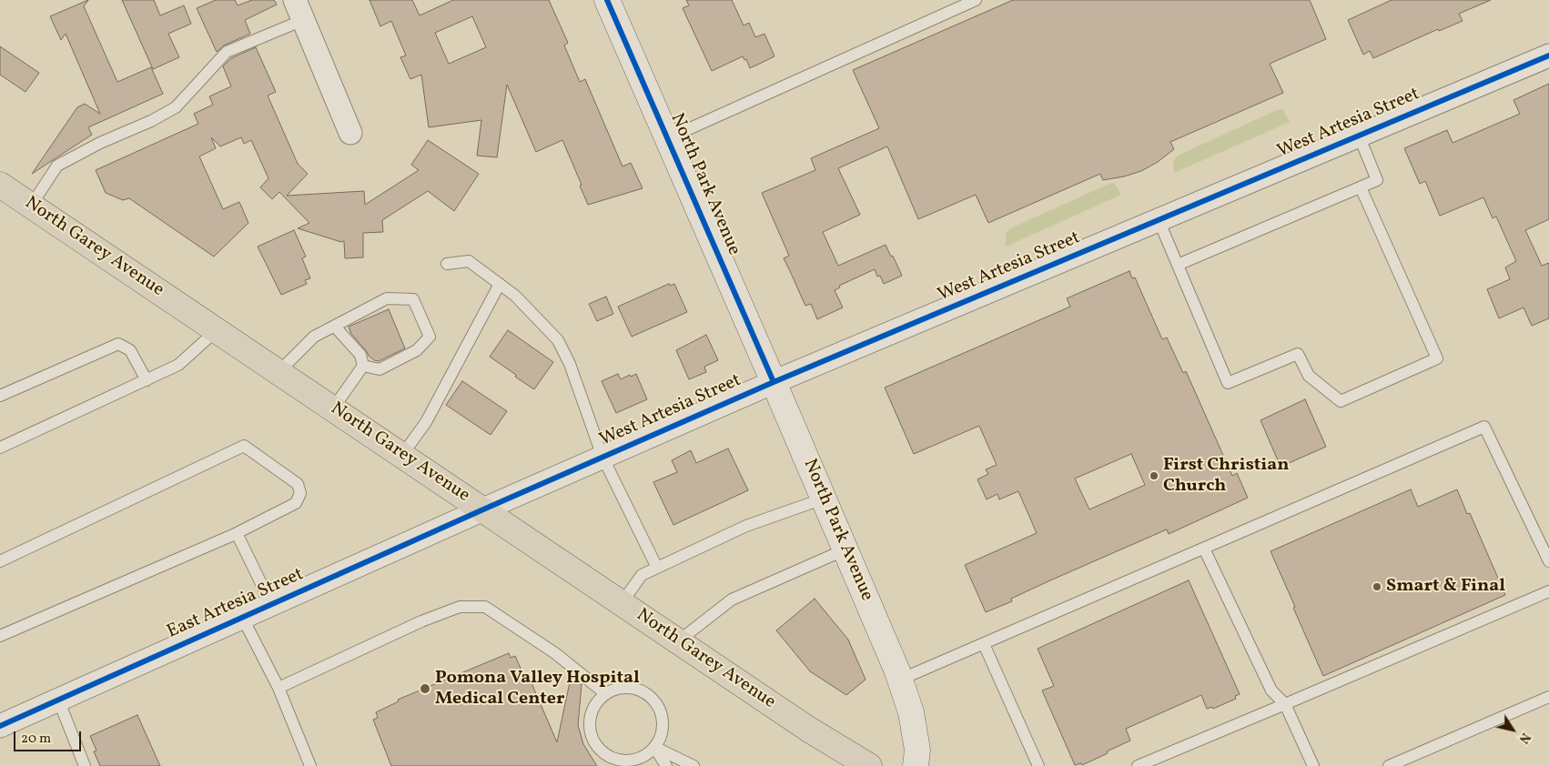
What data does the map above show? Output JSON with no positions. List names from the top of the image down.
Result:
{
  "streets": {
    "main road": ["North Garey Avenue"],
    "street": ["West Artesia Street", "North Park Avenue", "East Artesia Street"]
  },
  "crossings": [
    ["West Artesia Street", "North Park Avenue"],
    ["West Artesia Street", "North Garey Avenue"],
    ["West Artesia Street", "East Artesia Street"],
    ["North Garey Avenue", "East Artesia Street"]
  ],
  "places": ["First Christian Church", "Smart & Final", "Pomona Valley Hospital Medical Center"],
  "scale_bar": "20 m",
  "north": "bottom right"
}
